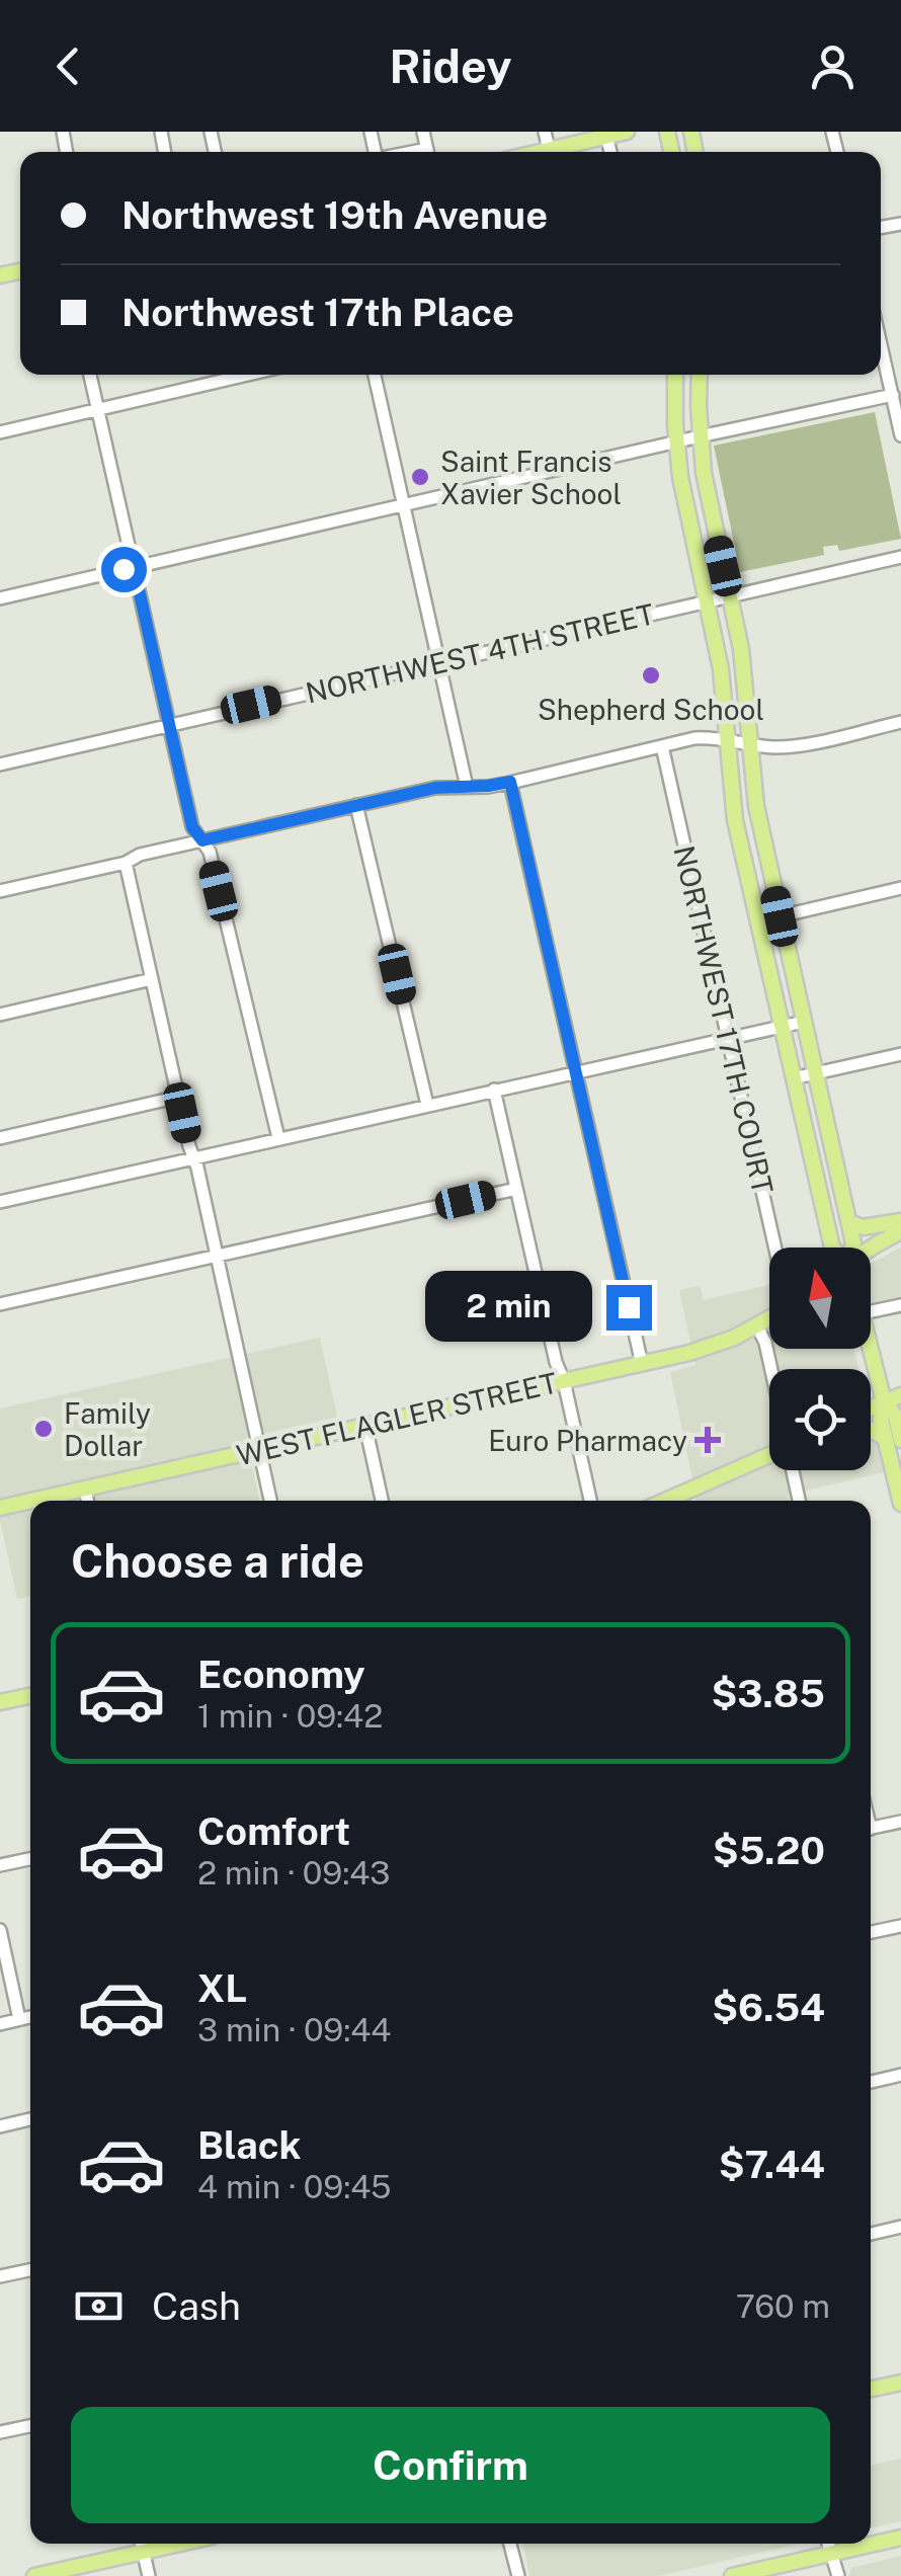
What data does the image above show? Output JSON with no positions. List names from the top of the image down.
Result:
{
  "streets": {
    "main road": ["WEST FLAGLER STREET"],
    "street": ["NORTHWEST 4TH STREET", "NORTHWEST 17TH COURT"]
  },
  "places": {
    "other": ["Saint Francis Xavier School", "Shepherd School", "Family Dollar"],
    "health": ["Euro Pharmacy"]
  },
  "north": "top",
  "page": {
    "header": "Ridey",
    "banner": ["Northwest 19th Avenue", "Northwest 17th Place"],
    "bubble": "2 min",
    "heading": "Choose a ride",
    "list": [
      {
        "name": "Economy",
        "note": "1 min · 09:42",
        "value": "$3.85"
      },
      {
        "name": "Comfort",
        "note": "2 min · 09:43",
        "value": "$5.20"
      },
      {
        "name": "XL",
        "note": "3 min · 09:44",
        "value": "$6.54"
      },
      {
        "name": "Black",
        "note": "4 min · 09:45",
        "value": "$7.44"
      }
    ],
    "pay": ["Cash", "760 m"],
    "buttons": "Confirm"
  }
}
